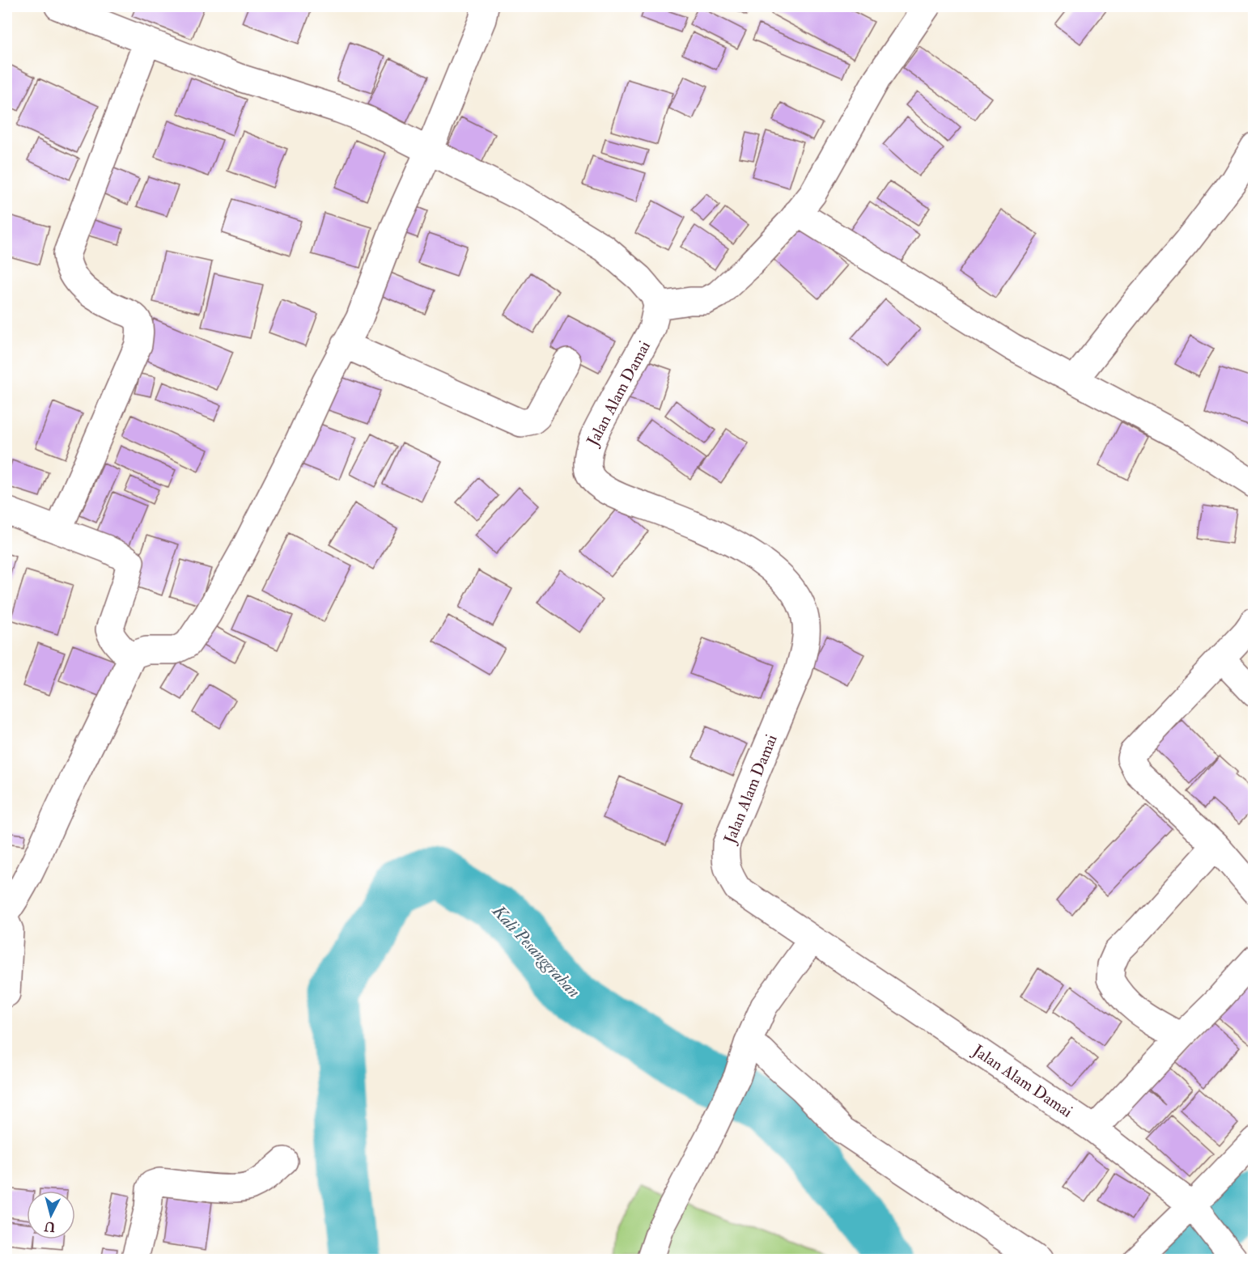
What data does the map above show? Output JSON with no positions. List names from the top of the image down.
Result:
{
  "streets": {
    "street": ["Jalan Alam Damai"]
  },
  "water": ["Kali Pesanggrahan"],
  "north": "bottom"
}
